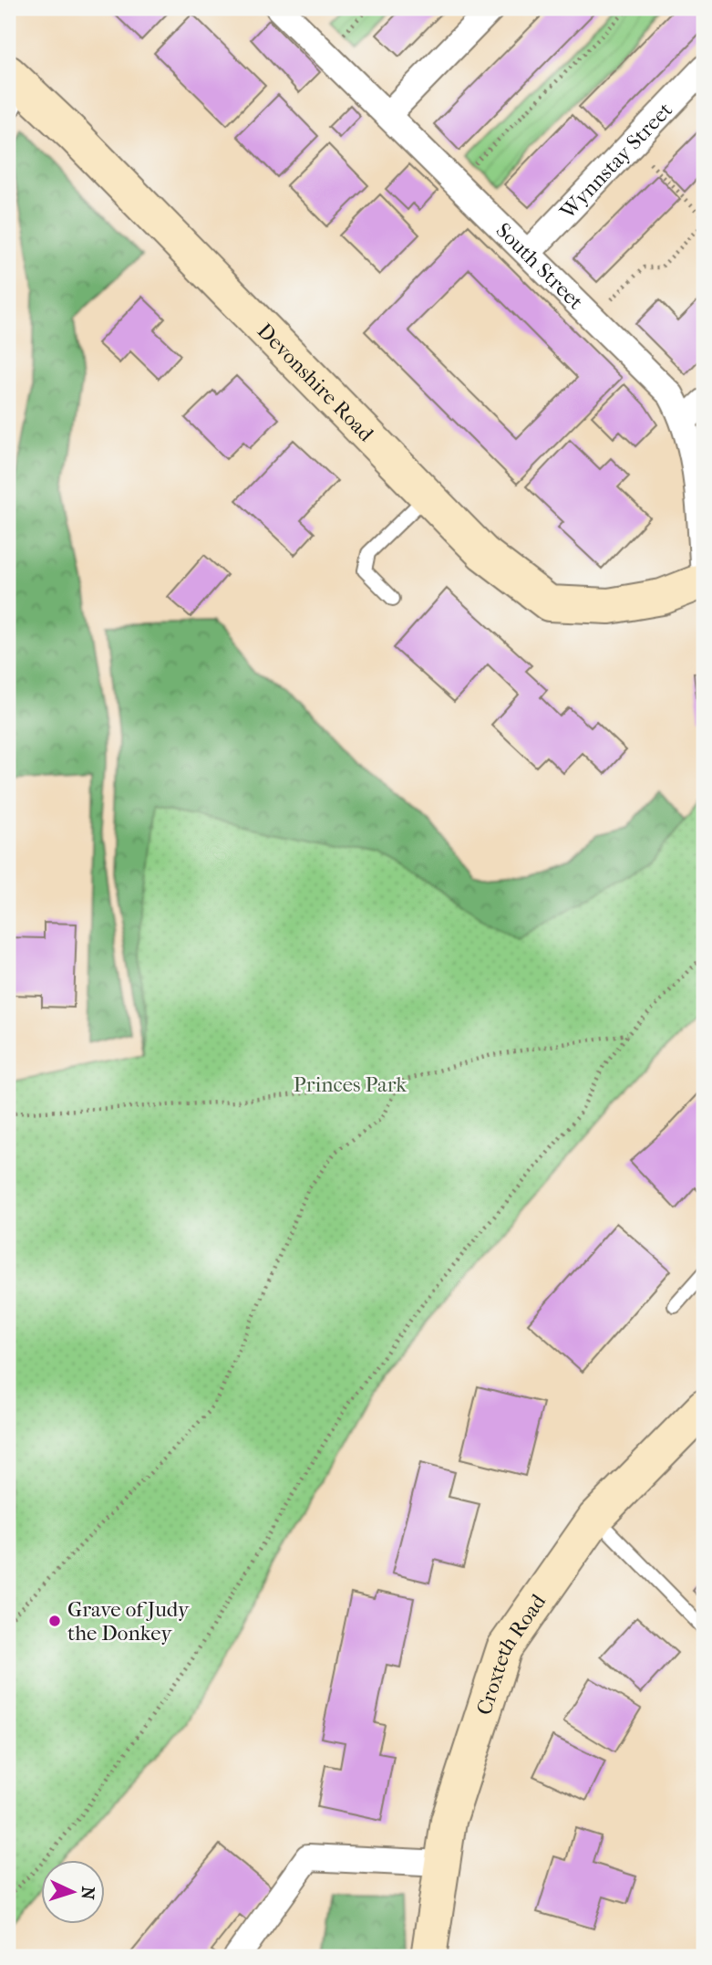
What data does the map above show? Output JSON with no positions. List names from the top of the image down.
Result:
{
  "streets": {
    "main road": ["Devonshire Road", "Croxteth Road"],
    "street": ["Wynnstay Street", "South Street"]
  },
  "crossings": [
    ["Wynnstay Street", "South Street"]
  ],
  "parks": ["Princes Park"],
  "places": ["Grave of Judy the Donkey"],
  "north": "right"
}
